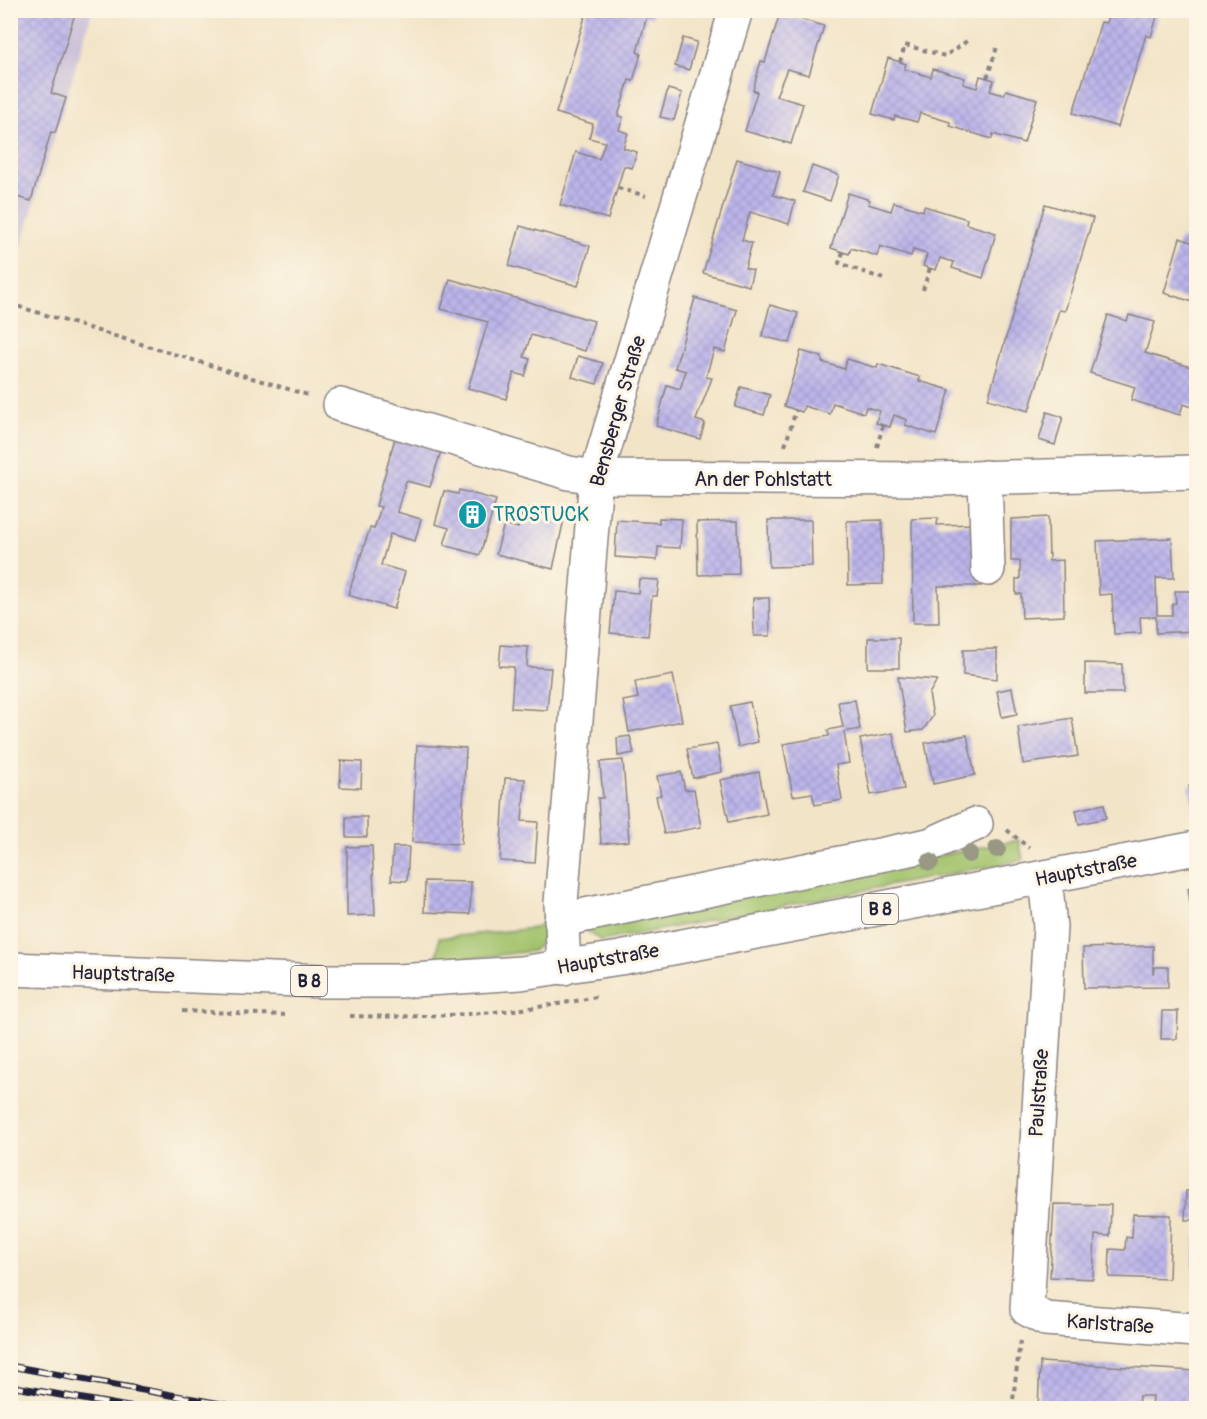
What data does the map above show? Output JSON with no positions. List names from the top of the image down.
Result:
{
  "streets": {
    "street": [
      "Bensberger Straße",
      "An der Pohlstatt",
      "Hauptstraße",
      "B 8",
      "Paulstraße",
      "Karlstraße"
    ]
  },
  "crossings": [
    ["Bensberger Straße", "An der Pohlstatt"],
    ["Bensberger Straße", "Hauptstraße"],
    ["Hauptstraße", "Paulstraße"],
    ["Paulstraße", "Karlstraße"]
  ],
  "places": {
    "building": ["TROSTUCK"]
  }
}
